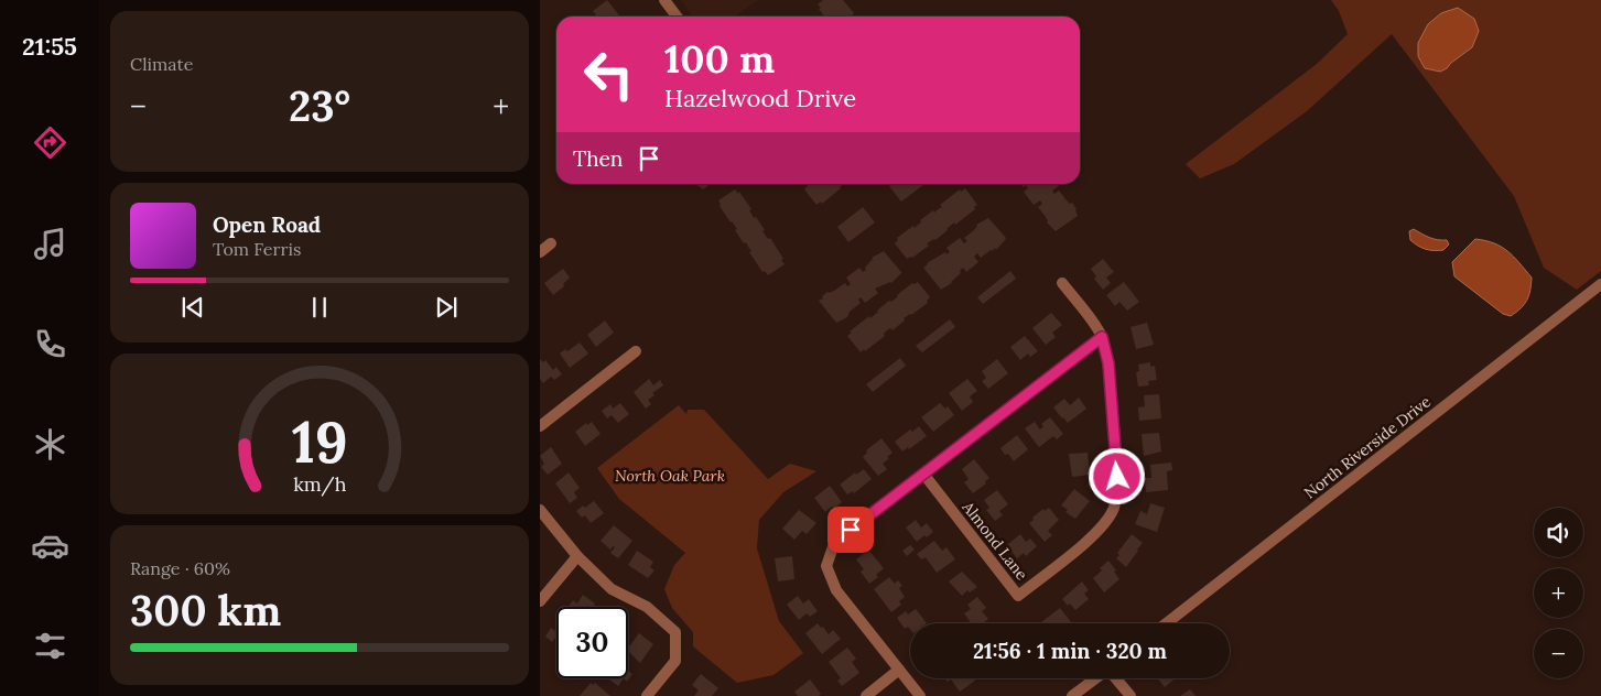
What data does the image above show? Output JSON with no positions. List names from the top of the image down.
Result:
{
  "streets": {
    "street": ["North Riverside Drive", "Almond Lane"]
  },
  "parks": ["North Oak Park"],
  "page": {
    "tabs": "21:55",
    "tile": [
      "Climate",
      ["Range · 60%", "300 km"]
    ],
    "turn": ["100 m", "Hazelwood Drive"],
    "heat": ["−", "23°", "+"],
    "then": "Then",
    "song": ["Open Road", "Tom Ferris"],
    "map_buttons": ["+", "−"],
    "limit": "30",
    "trip": "21:56 · 1 min · 320 m",
    "gauge": ["19", "km/h"]
  }
}
